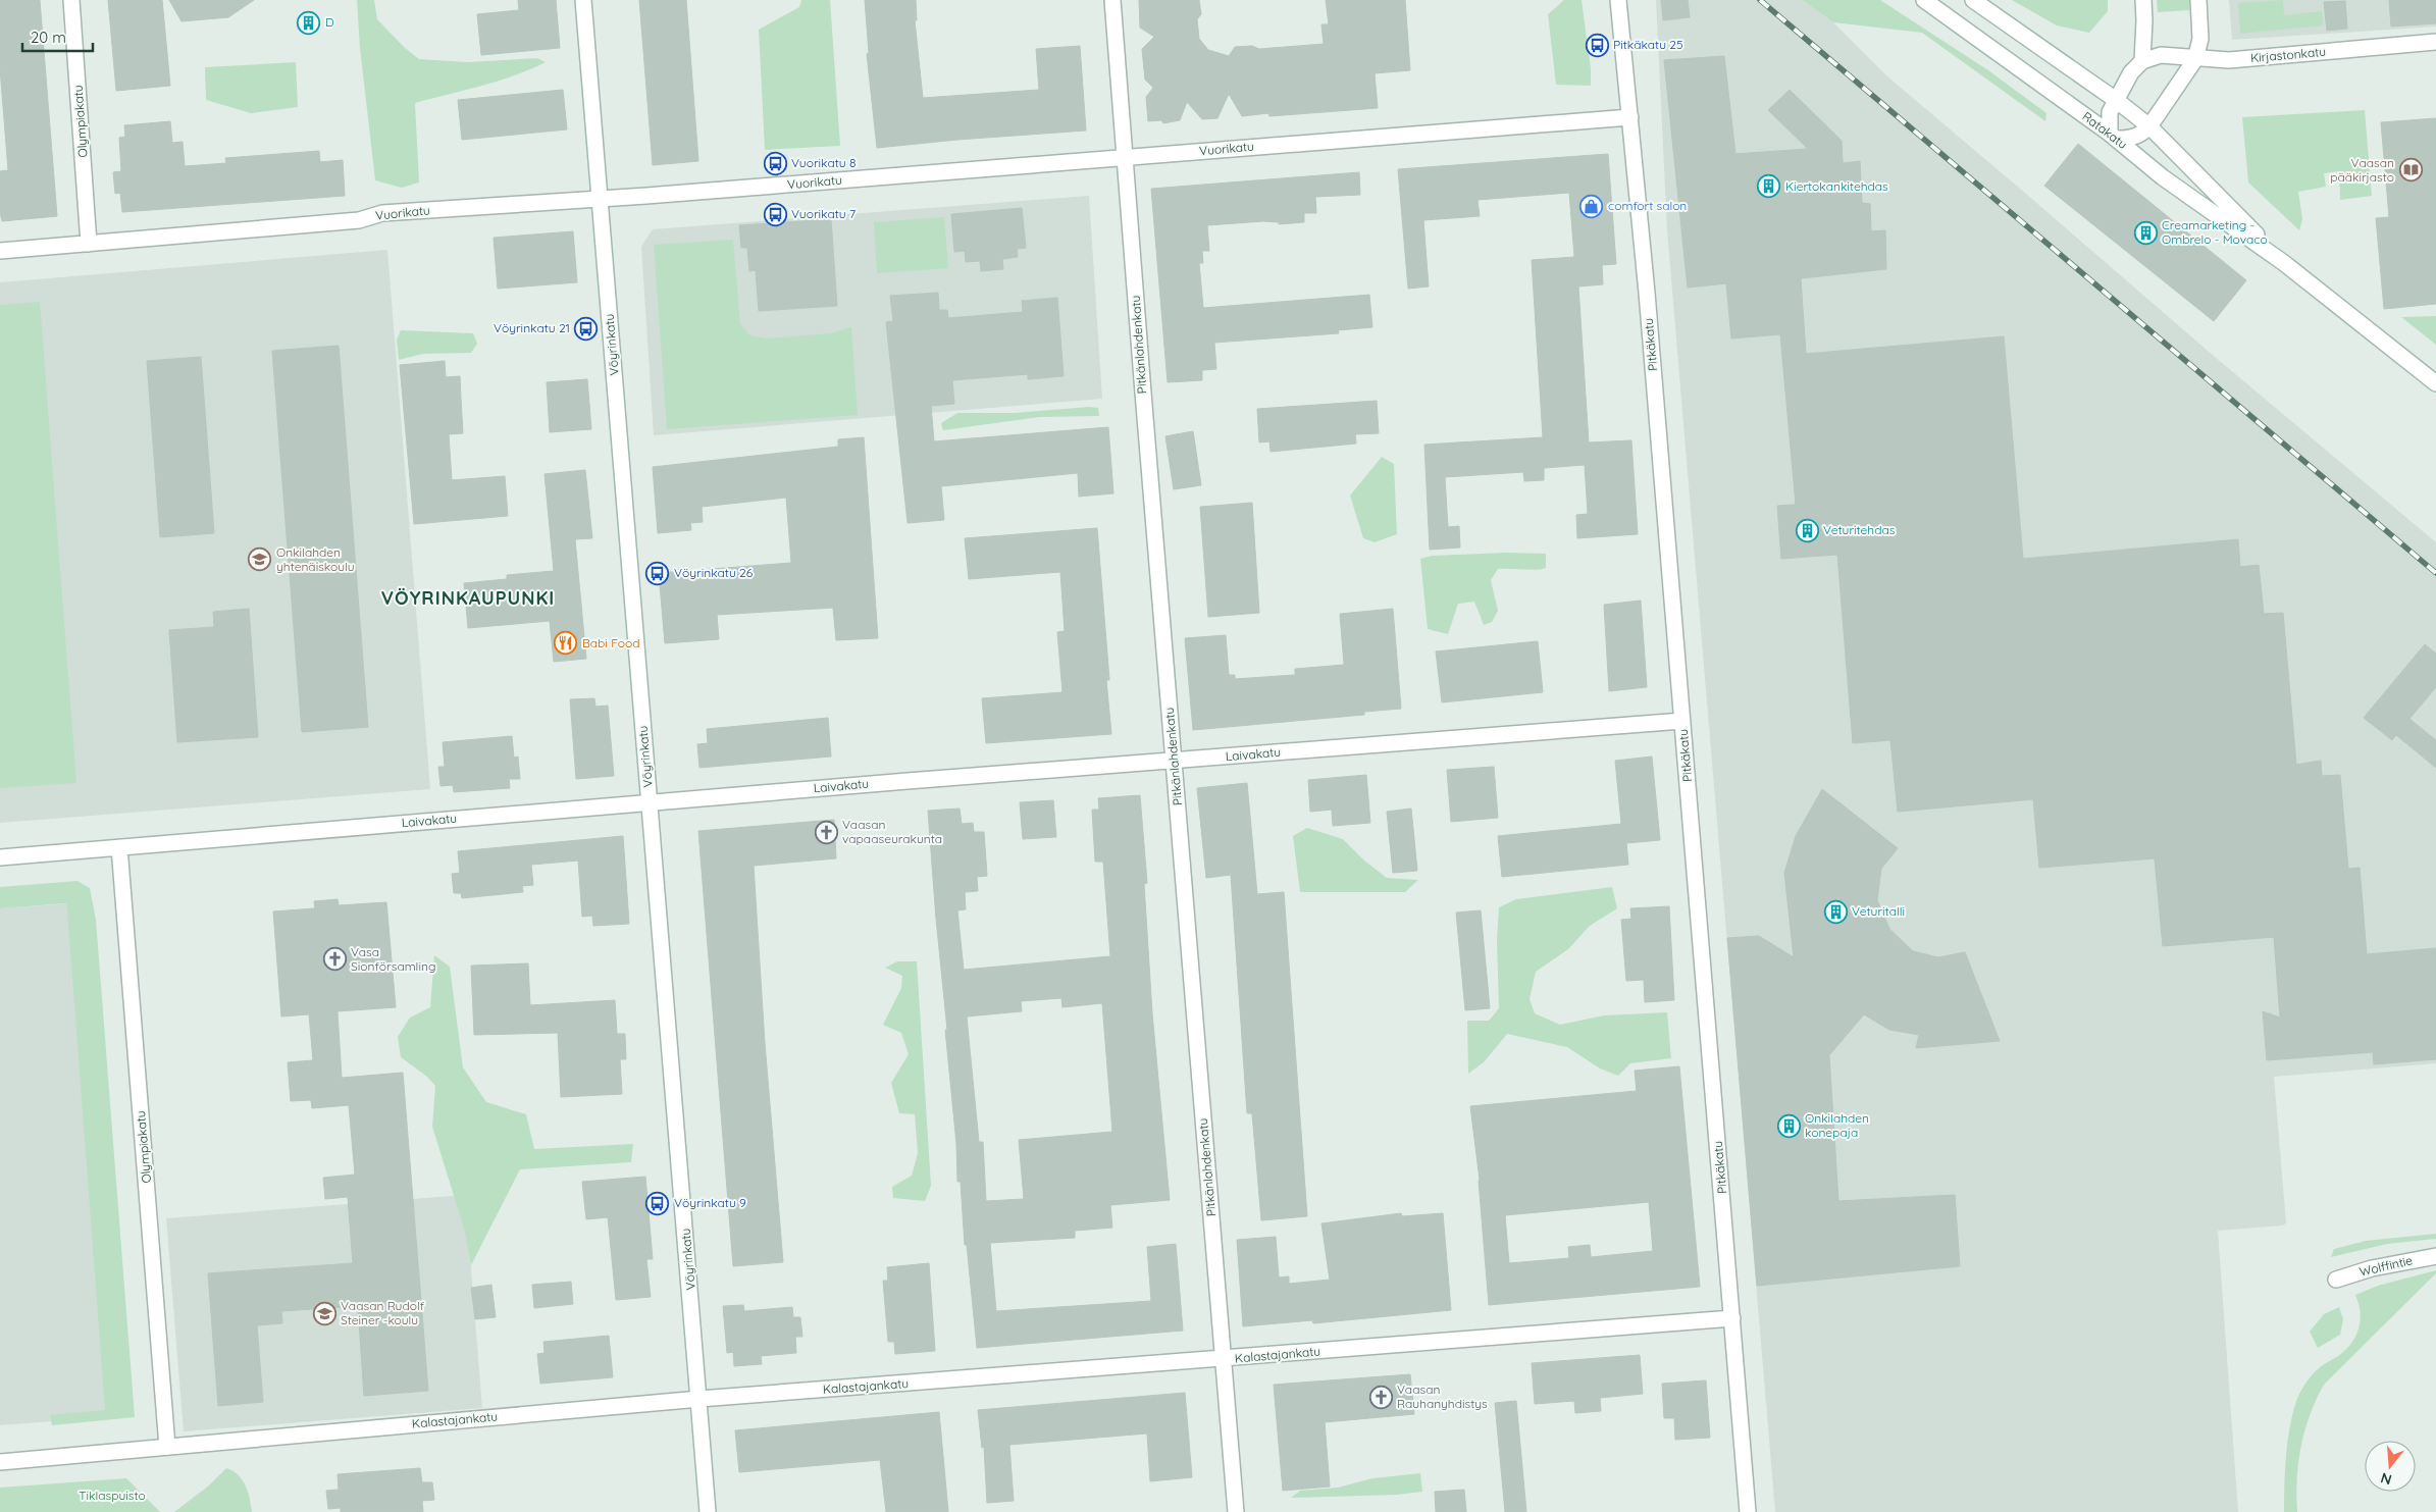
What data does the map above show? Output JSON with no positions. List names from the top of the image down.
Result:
{
  "streets": {
    "street": [
      "Kirjastonkatu",
      "Olympiakatu",
      "Ratakatu",
      "Vuorikatu",
      "Vöyrinkatu",
      "Pitkänlahdenkatu",
      "Pitkäkatu",
      "Laivakatu",
      "Wolffintie",
      "Kalastajankatu"
    ]
  },
  "crossings": [
    ["Olympiakatu", "Vuorikatu"],
    ["Olympiakatu", "Laivakatu"],
    ["Olympiakatu", "Kalastajankatu"],
    ["Vuorikatu", "Vöyrinkatu"],
    ["Vuorikatu", "Pitkänlahdenkatu"],
    ["Vuorikatu", "Pitkäkatu"],
    ["Vöyrinkatu", "Laivakatu"],
    ["Vöyrinkatu", "Kalastajankatu"],
    ["Pitkänlahdenkatu", "Laivakatu"],
    ["Pitkänlahdenkatu", "Kalastajankatu"],
    ["Pitkäkatu", "Laivakatu"],
    ["Pitkäkatu", "Kalastajankatu"]
  ],
  "districts": ["VÖYRINKAUPUNKI"],
  "parks": ["Tiklaspuisto"],
  "places": {
    "building": [
      "D",
      "Kiertokankitehdas",
      "Creamarketing - Ombrelo - Movaco",
      "Veturitehdas",
      "Veturitalli",
      "Onkilahden konepaja"
    ],
    "bus stop": [
      "Pitkäkatu 25",
      "Vuorikatu 8",
      "Vuorikatu 7",
      "Vöyrinkatu 21",
      "Vöyrinkatu 26",
      "Vöyrinkatu 9"
    ],
    "library": ["Vaasan pääkirjasto"],
    "shop": ["comfort salon"],
    "school or university": ["Onkilahden yhtenäiskoulu", "Vaasan Rudolf Steiner -koulu"],
    "restaurant": ["Babi Food"],
    "church": ["Vaasan vapaaseurakunta", "Vasa Sionförsamling", "Vaasan Rauhanyhdistys"]
  },
  "scale_bar": "20 m",
  "north": "bottom"
}
